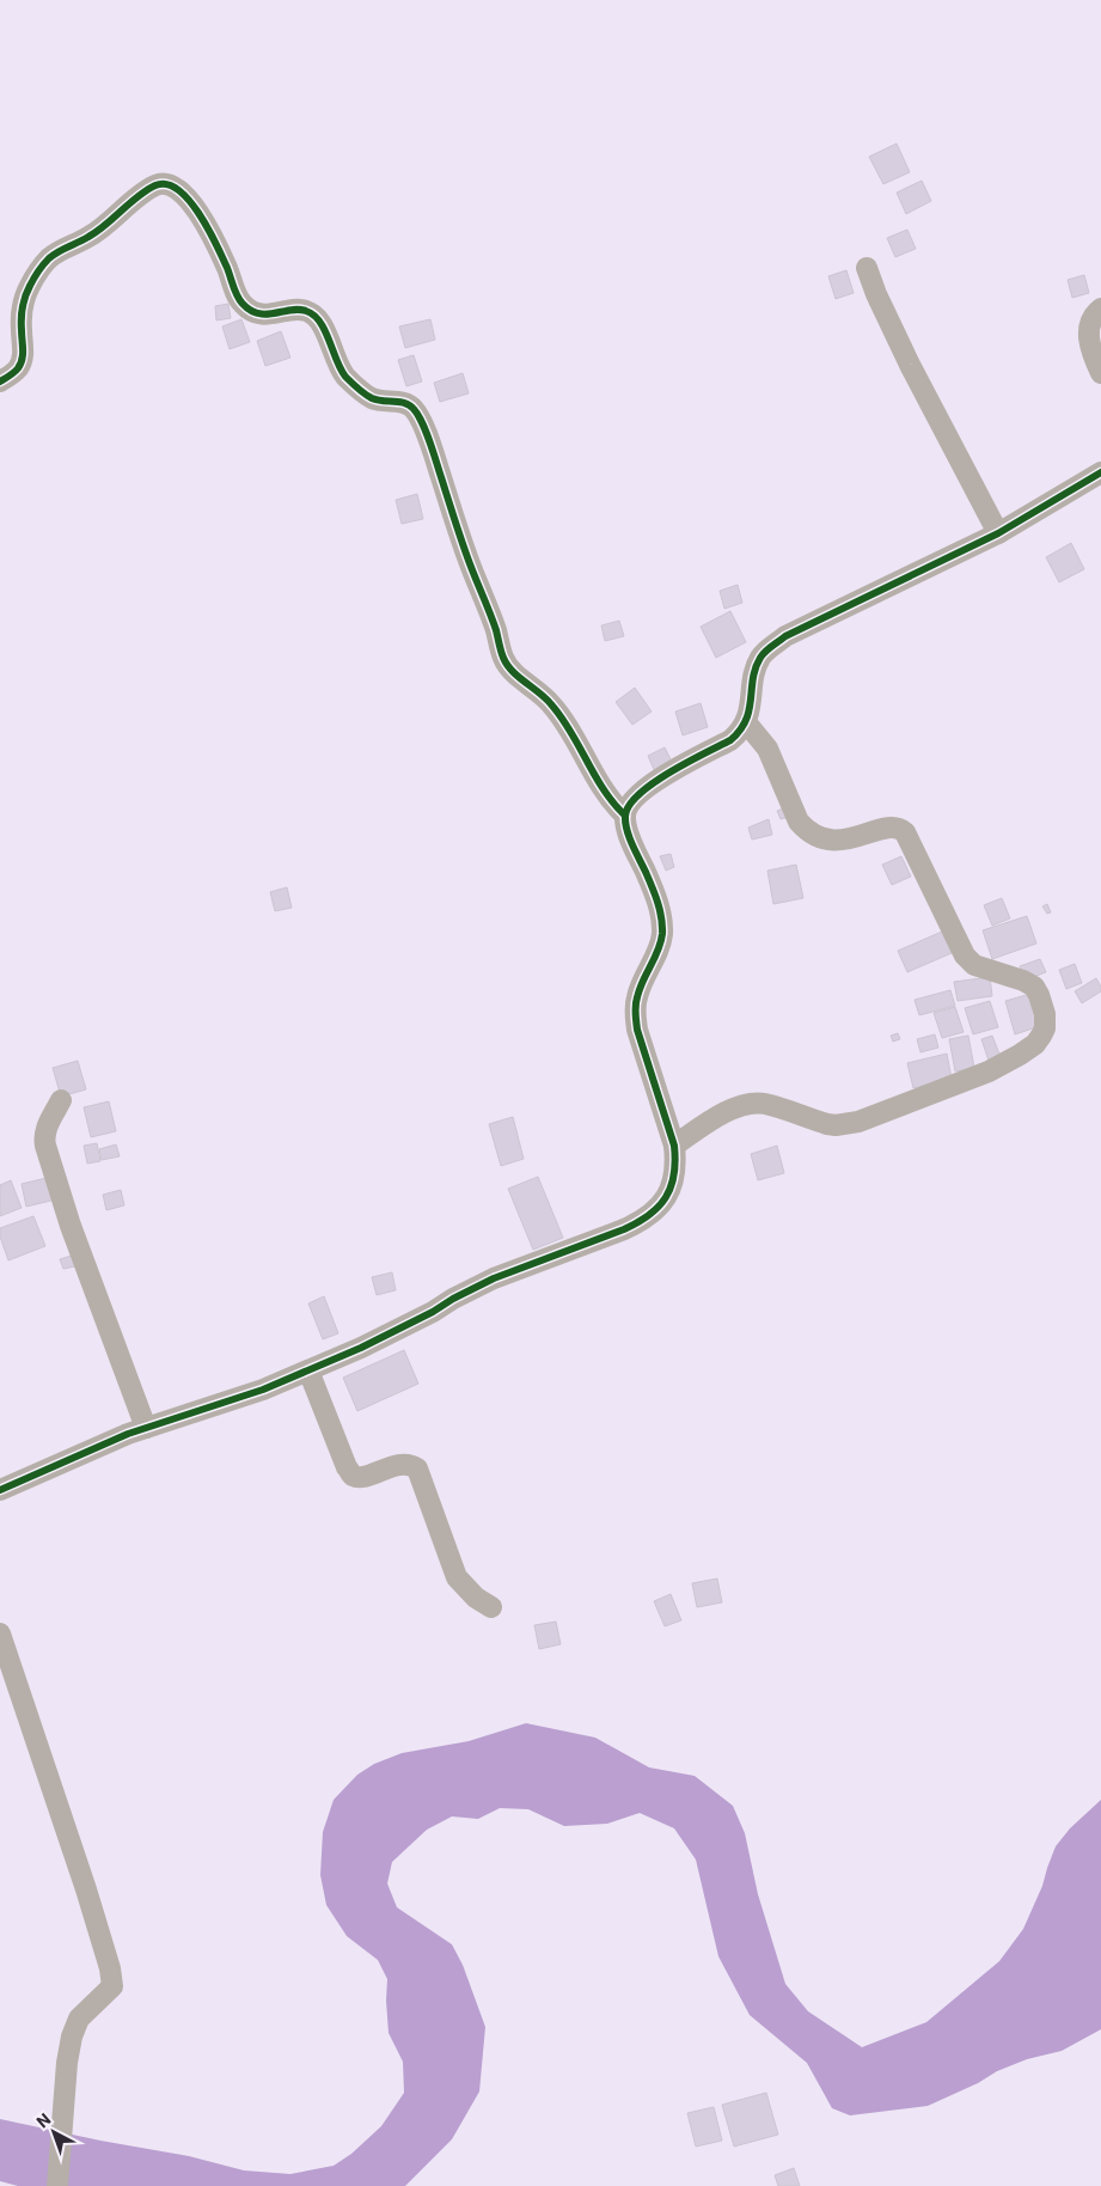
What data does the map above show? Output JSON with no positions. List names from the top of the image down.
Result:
{
  "north": "top left"
}
